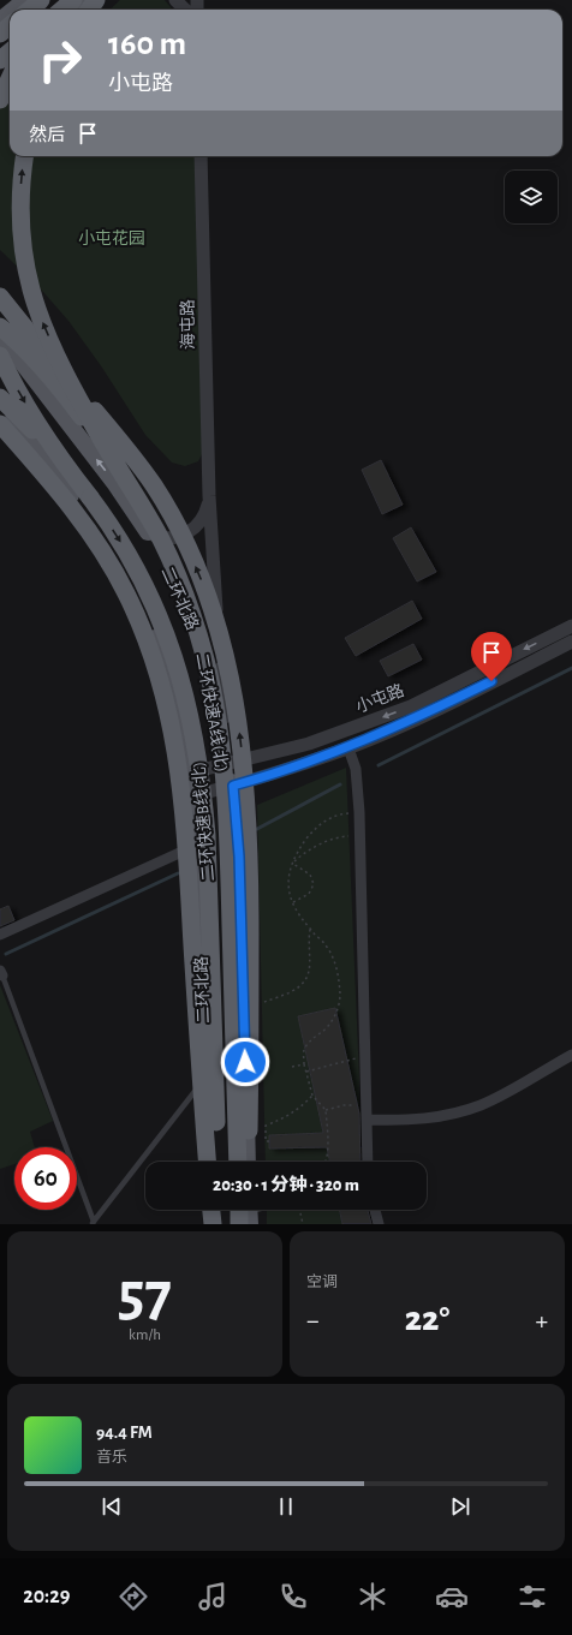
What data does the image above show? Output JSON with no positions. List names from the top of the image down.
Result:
{
  "streets": {
    "highway": ["二环快速A线(北)", "二环快速B线(北)"],
    "main road": ["二环北路"],
    "street": ["海屯路", "小屯路"]
  },
  "crossings": [
    ["海屯路", "二环北路"],
    ["海屯路", "小屯路"],
    ["二环北路", "小屯路"]
  ],
  "parks": ["小屯花园"],
  "page": {
    "turn": ["160 m", "小屯路"],
    "then": "然后",
    "limit": "60",
    "trip": "20:30 · 1 分钟 · 320 m",
    "tile": [
      ["57", "km/h"],
      "空调"
    ],
    "heat": ["−", "22°", "+"],
    "song": ["94.4 FM", "音乐"],
    "tabs": "20:29"
  }
}
